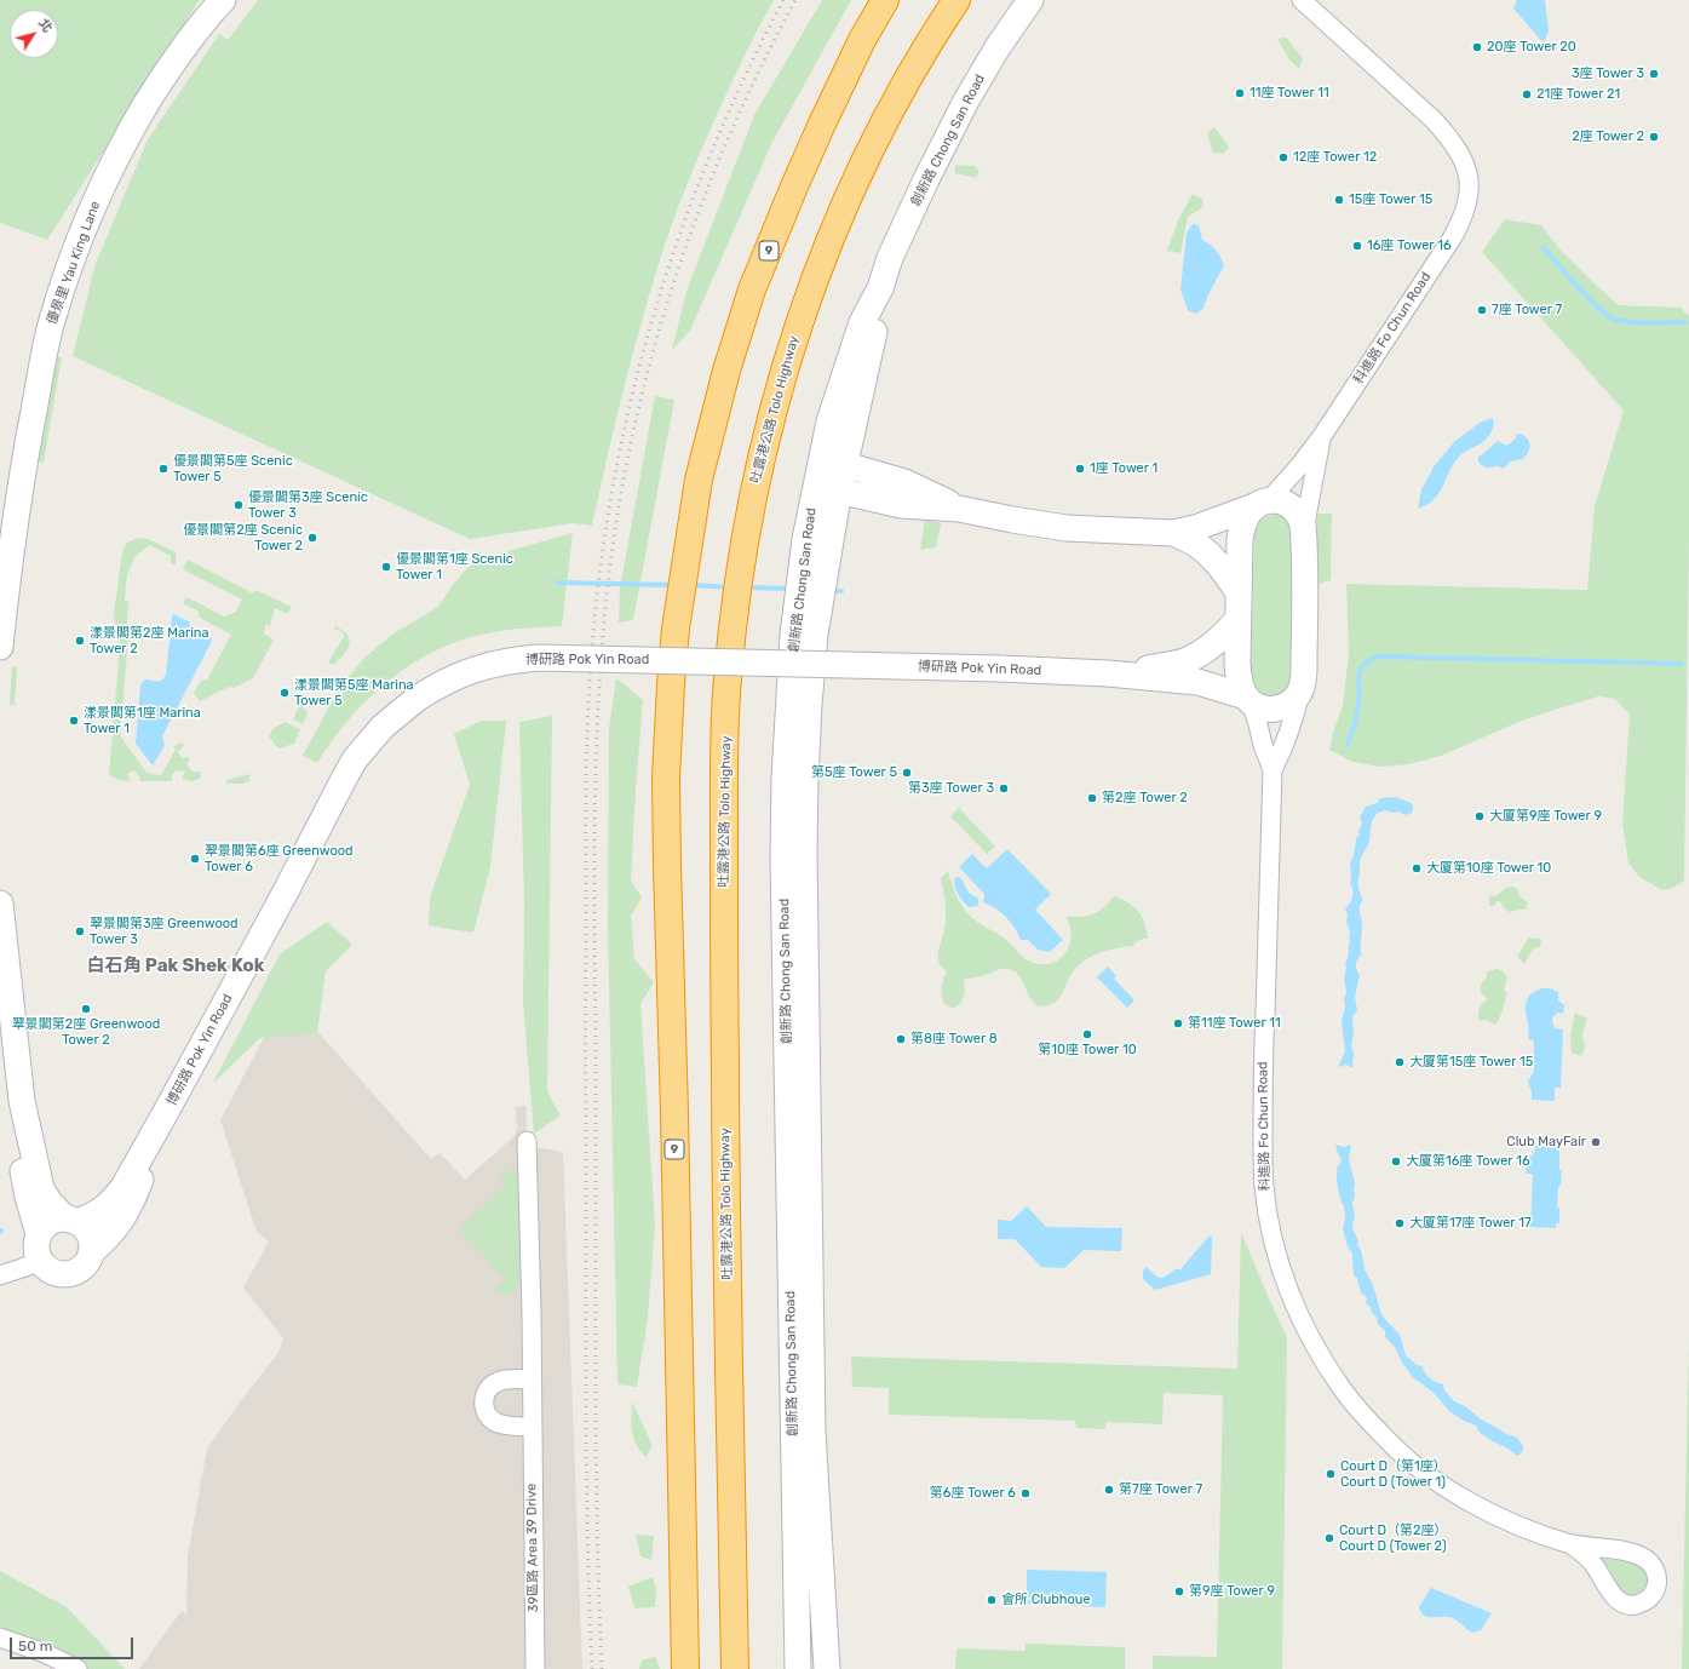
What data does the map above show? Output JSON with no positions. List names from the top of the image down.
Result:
{
  "streets": {
    "highway": ["9", "吐露港公路 Tolo Highway"],
    "street": [
      "創新路 Chong San Road",
      "優景里 Yau King Lane",
      "科進路 Fo Chun Road",
      "博研路 Pok Yin Road",
      "39區路 Area 39 Drive"
    ]
  },
  "crossings": [
    ["科進路 Fo Chun Road", "博研路 Pok Yin Road"]
  ],
  "districts": ["白石角 Pak Shek Kok"],
  "places": [
    "20座 Tower 20",
    "3座 Tower 3",
    "11座 Tower 11",
    "21座 Tower 21",
    "2座 Tower 2",
    "12座 Tower 12",
    "15座 Tower 15",
    "16座 Tower 16",
    "7座 Tower 7",
    "優景閣第5座 Scenic Tower 5",
    "1座 Tower 1",
    "優景閣第3座 Scenic Tower 3",
    "優景閣第2座 Scenic Tower 2",
    "優景閣第1座 Scenic Tower 1",
    "漾景閣第2座 Marina Tower 2",
    "漾景閣第5座 Marina Tower 5",
    "漾景閣第1座 Marina Tower 1",
    "第5座 Tower 5",
    "第3座 Tower 3",
    "第2座 Tower 2",
    "大厦第9座 Tower 9",
    "翠景閣第6座 Greenwood Tower 6",
    "大厦第10座 Tower 10",
    "翠景閣第3座 Greenwood Tower 3",
    "翠景閣第2座 Greenwood Tower 2",
    "第11座 Tower 11",
    "第10座 Tower 10",
    "第8座 Tower 8",
    "大厦第15座 Tower 15",
    "Club MayFair",
    "大厦第16座 Tower 16",
    "大厦第17座 Tower 17",
    "Court D（第1座） Court D (Tower 1)",
    "第7座 Tower 7",
    "第6座 Tower 6",
    "Court D（第2座） Court D (Tower 2)",
    "第9座 Tower 9",
    "會所 Clubhoue"
  ],
  "scale_bar": "50 m",
  "north": "top right"
}
